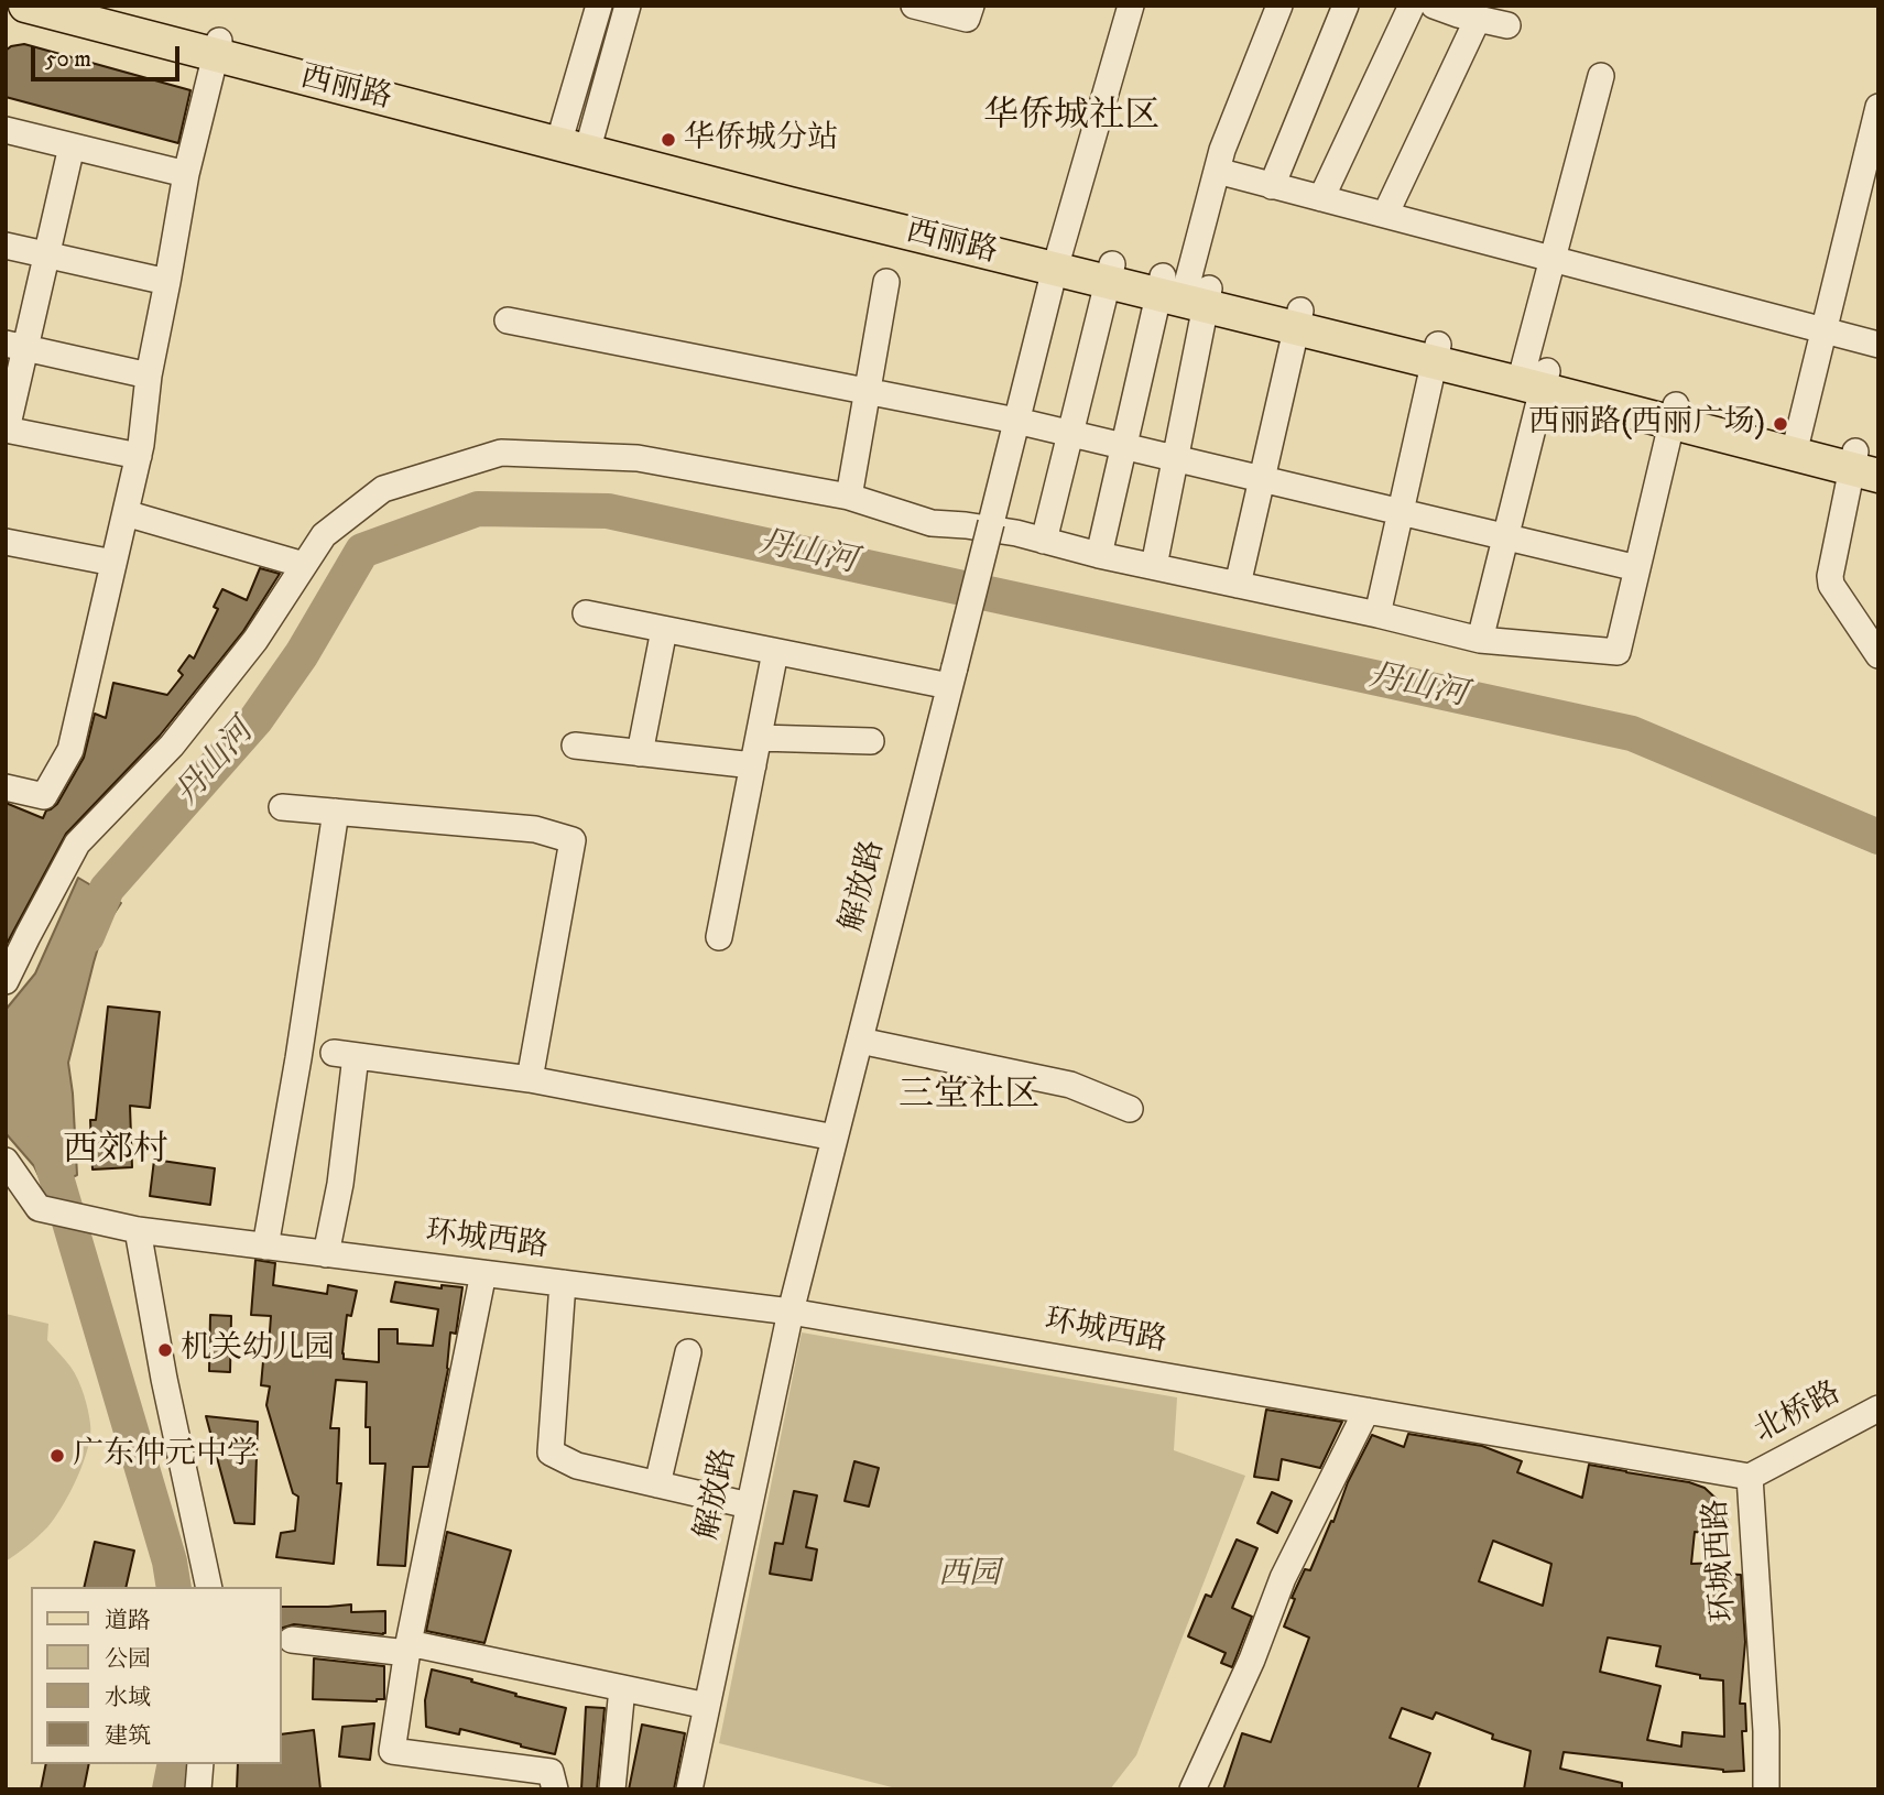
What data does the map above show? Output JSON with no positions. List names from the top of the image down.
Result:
{
  "streets": {
    "main road": ["西丽路"],
    "street": ["解放路", "环城西路", "北桥路"]
  },
  "crossings": [
    ["西丽路", "解放路"],
    ["解放路", "环城西路"],
    ["环城西路", "北桥路"]
  ],
  "districts": ["华侨城社区", "三堂社区", "西郊村"],
  "water": ["丹山河"],
  "parks": ["西园"],
  "places": [
    "华侨城分站",
    "西丽路(西丽广场)",
    "机关幼儿园",
    "广东仲元中学"
  ],
  "legend": [
    "道路",
    "公园",
    "水域",
    "建筑"
  ],
  "scale_bar": "50 m"
}
